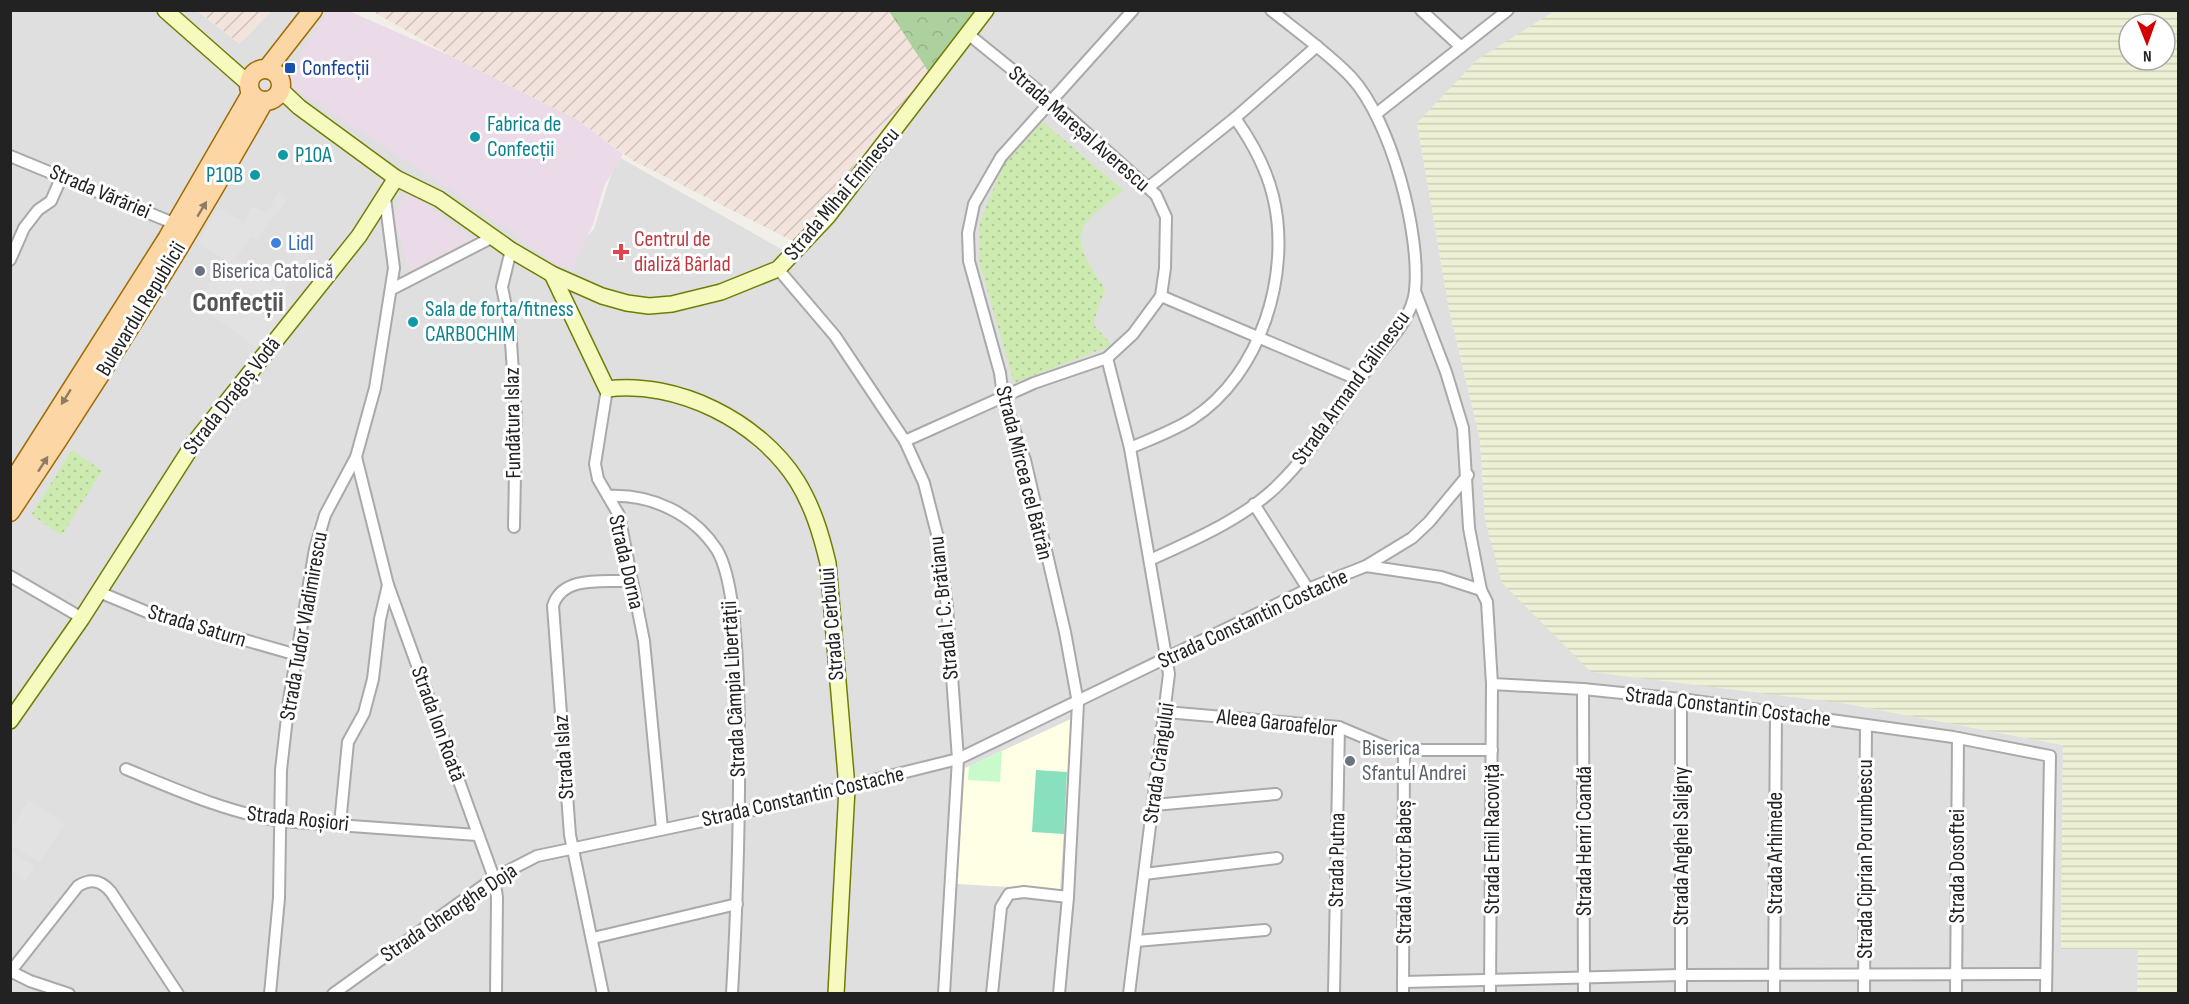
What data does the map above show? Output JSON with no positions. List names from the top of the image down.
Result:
{
  "streets": {
    "main road": [
      "Strada Mihai Eminescu",
      "Bulevardul Republicii",
      "Strada Dragoș Vodă",
      "Strada Cerbului"
    ],
    "street": [
      "Strada Mareșal Averescu",
      "Strada Vărăriei",
      "Strada Armand Călinescu",
      "Fundătura Islaz",
      "Strada Mircea cel Bătrân",
      "Strada Dorna",
      "Strada I. C. Brătianu",
      "Strada Constantin Costache",
      "Strada Saturn",
      "Strada Tudor Vladimirescu",
      "Strada Câmpia Libertății",
      "Aleea Garoafelor",
      "Strada Ion Roată",
      "Strada Islaz",
      "Strada Crângului",
      "Strada Roșiori",
      "Strada Emil Racoviță",
      "Strada Henri Coandă",
      "Strada Anghel Saligny",
      "Strada Arhimede",
      "Strada Ciprian Porumbescu",
      "Strada Putna",
      "Strada Dosoftei",
      "Strada Victor Babeș",
      "Strada Gheorghe Doja"
    ]
  },
  "crossings": [
    ["Strada Mareșal Averescu", "Strada Mihai Eminescu"],
    ["Strada Mareșal Averescu", "Strada Mircea cel Bătrân"],
    ["Strada Mareșal Averescu", "Strada I. C. Brătianu"],
    ["Strada Mareșal Averescu", "Strada Crângului"],
    ["Strada Vărăriei", "Bulevardul Republicii"],
    ["Strada Mihai Eminescu", "Strada Dragoș Vodă"],
    ["Strada Mihai Eminescu", "Fundătura Islaz"],
    ["Strada Mihai Eminescu", "Strada I. C. Brătianu"],
    ["Strada Armand Călinescu", "Strada Crângului"],
    ["Strada Dragoș Vodă", "Strada Saturn"],
    ["Strada Dragoș Vodă", "Strada Tudor Vladimirescu"],
    ["Strada Mircea cel Bătrân", "Strada Constantin Costache"],
    ["Strada Dorna", "Strada Constantin Costache"],
    ["Strada Dorna", "Strada Cerbului"],
    ["Strada Dorna", "Strada Câmpia Libertății"],
    ["Strada Dorna", "Strada Islaz"],
    ["Strada I. C. Brătianu", "Strada Constantin Costache"],
    ["Strada Constantin Costache", "Strada Cerbului"],
    ["Strada Constantin Costache", "Strada Câmpia Libertății"],
    ["Strada Constantin Costache", "Strada Islaz"],
    ["Strada Constantin Costache", "Strada Crângului"],
    ["Strada Constantin Costache", "Strada Emil Racoviță"],
    ["Strada Constantin Costache", "Strada Henri Coandă"],
    ["Strada Constantin Costache", "Strada Anghel Saligny"],
    ["Strada Constantin Costache", "Strada Arhimede"],
    ["Strada Constantin Costache", "Strada Ciprian Porumbescu"],
    ["Strada Constantin Costache", "Strada Dosoftei"],
    ["Strada Constantin Costache", "Strada Gheorghe Doja"],
    ["Strada Saturn", "Strada Tudor Vladimirescu"],
    ["Strada Tudor Vladimirescu", "Strada Ion Roată"],
    ["Strada Tudor Vladimirescu", "Strada Roșiori"],
    ["Aleea Garoafelor", "Strada Crângului"],
    ["Aleea Garoafelor", "Strada Emil Racoviță"],
    ["Aleea Garoafelor", "Strada Putna"],
    ["Aleea Garoafelor", "Strada Victor Babeș"],
    ["Strada Ion Roată", "Strada Roșiori"],
    ["Strada Ion Roată", "Strada Gheorghe Doja"],
    ["Strada Islaz", "Strada Gheorghe Doja"]
  ],
  "districts": ["Confecții"],
  "places": {
    "transit": ["Confecții"],
    "other": [
      "Fabrica de Confecții",
      "P10A",
      "P10B",
      "Lidl",
      "Biserica Catolică",
      "Sala de forta/fitness CARBOCHIM",
      "Biserica Sfantul Andrei"
    ],
    "health": ["Centrul de dializă Bârlad"]
  },
  "north": "bottom"
}
